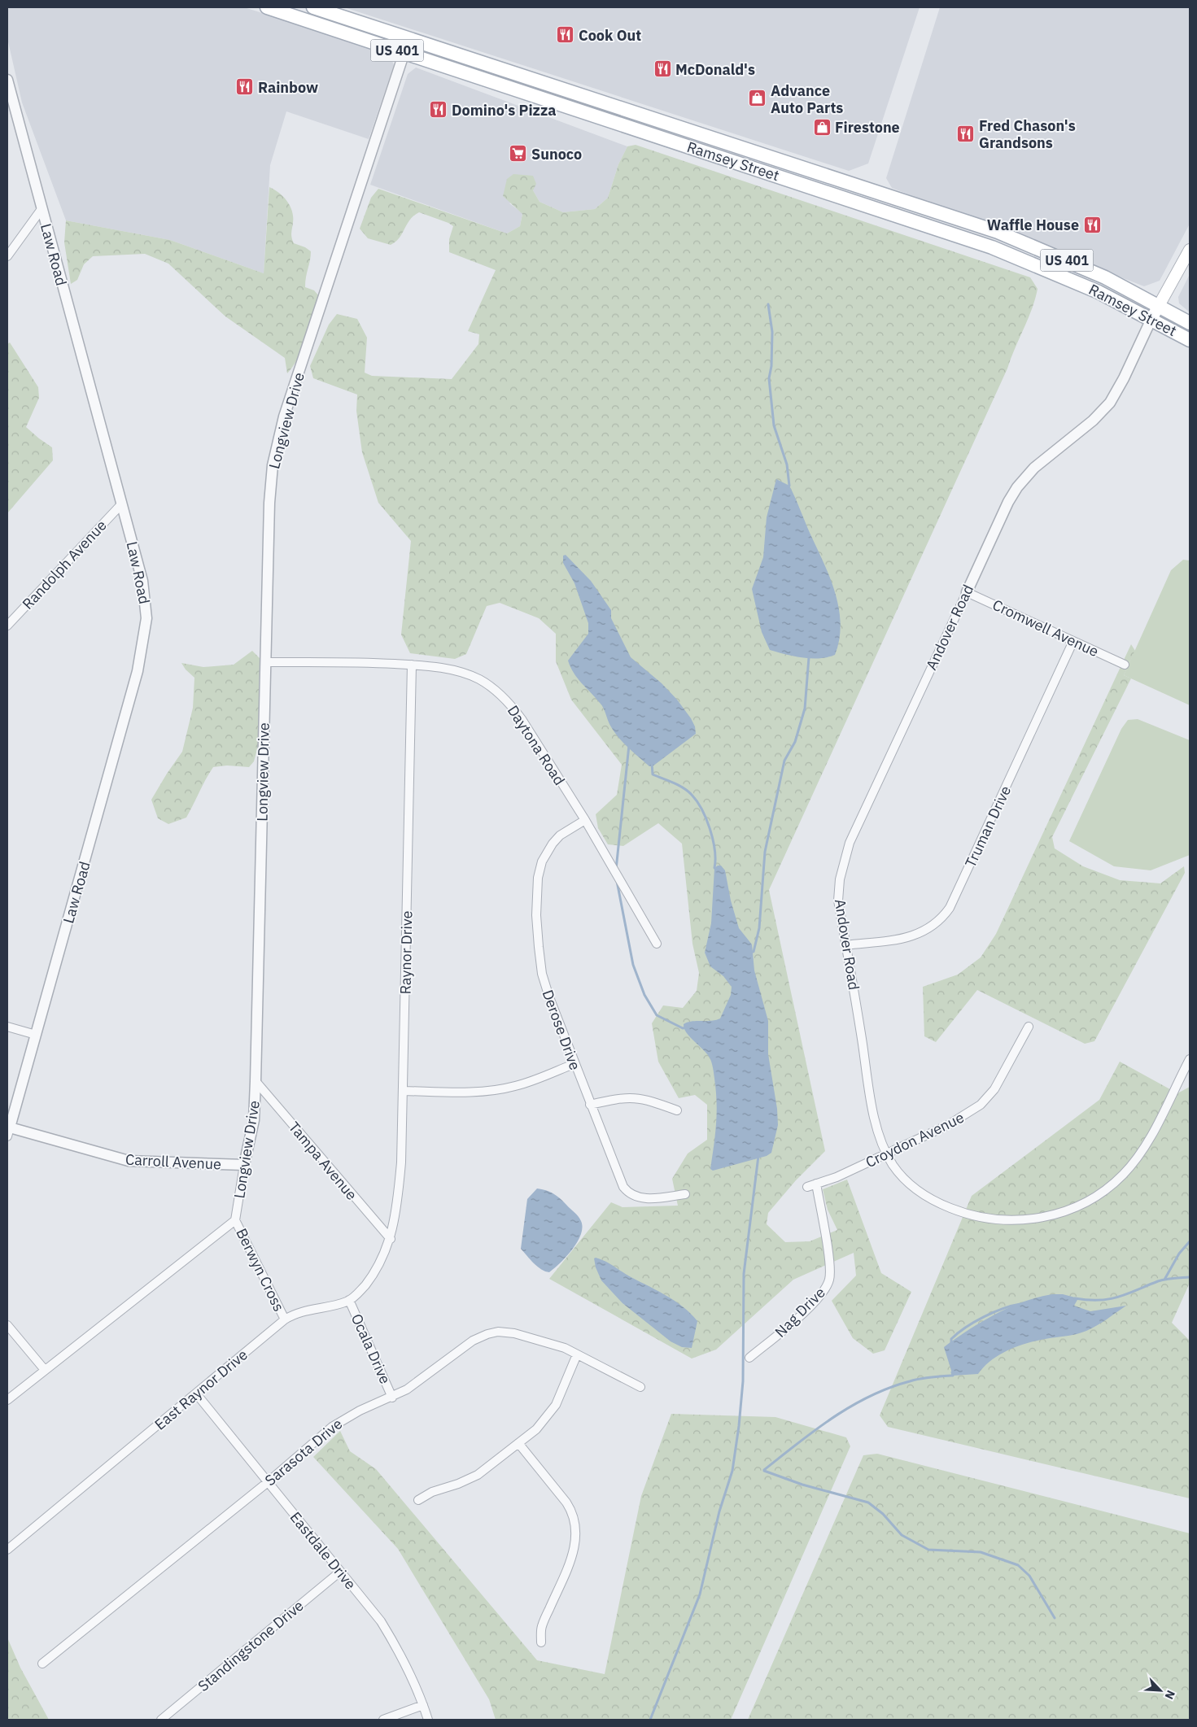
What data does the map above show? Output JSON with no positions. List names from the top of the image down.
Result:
{
  "streets": {
    "main road": ["US 401", "Ramsey Street"],
    "street": [
      "Law Road",
      "Longview Drive",
      "Randolph Avenue",
      "Andover Road",
      "Cromwell Avenue",
      "Daytona Road",
      "Truman Drive",
      "Raynor Drive",
      "Derose Drive",
      "Croydon Avenue",
      "Tampa Avenue",
      "Carroll Avenue",
      "Berwyn Cross",
      "Nag Drive",
      "Ocala Drive",
      "East Raynor Drive",
      "Sarasota Drive",
      "Eastdale Drive",
      "Standingstone Drive"
    ]
  },
  "crossings": [
    ["Ramsey Street", "Longview Drive"],
    ["Ramsey Street", "Andover Road"],
    ["Law Road", "Randolph Avenue"],
    ["Law Road", "Carroll Avenue"],
    ["Longview Drive", "Daytona Road"],
    ["Longview Drive", "Tampa Avenue"],
    ["Longview Drive", "Carroll Avenue"],
    ["Longview Drive", "Berwyn Cross"],
    ["Andover Road", "Cromwell Avenue"],
    ["Andover Road", "Truman Drive"],
    ["Andover Road", "Croydon Avenue"],
    ["Cromwell Avenue", "Truman Drive"],
    ["Daytona Road", "Raynor Drive"],
    ["Daytona Road", "Derose Drive"],
    ["Raynor Drive", "Tampa Avenue"],
    ["Croydon Avenue", "Nag Drive"],
    ["Berwyn Cross", "East Raynor Drive"],
    ["Ocala Drive", "East Raynor Drive"],
    ["Ocala Drive", "Sarasota Drive"],
    ["East Raynor Drive", "Eastdale Drive"],
    ["Sarasota Drive", "Eastdale Drive"],
    ["Eastdale Drive", "Standingstone Drive"]
  ],
  "places": {
    "restaurant": [
      "Cook Out",
      "McDonald's",
      "Rainbow",
      "Domino's Pizza",
      "Fred Chason's Grandsons",
      "Waffle House"
    ],
    "shop": ["Advance Auto Parts", "Firestone"],
    "supermarket": ["Sunoco"]
  },
  "north": "bottom right"
}
